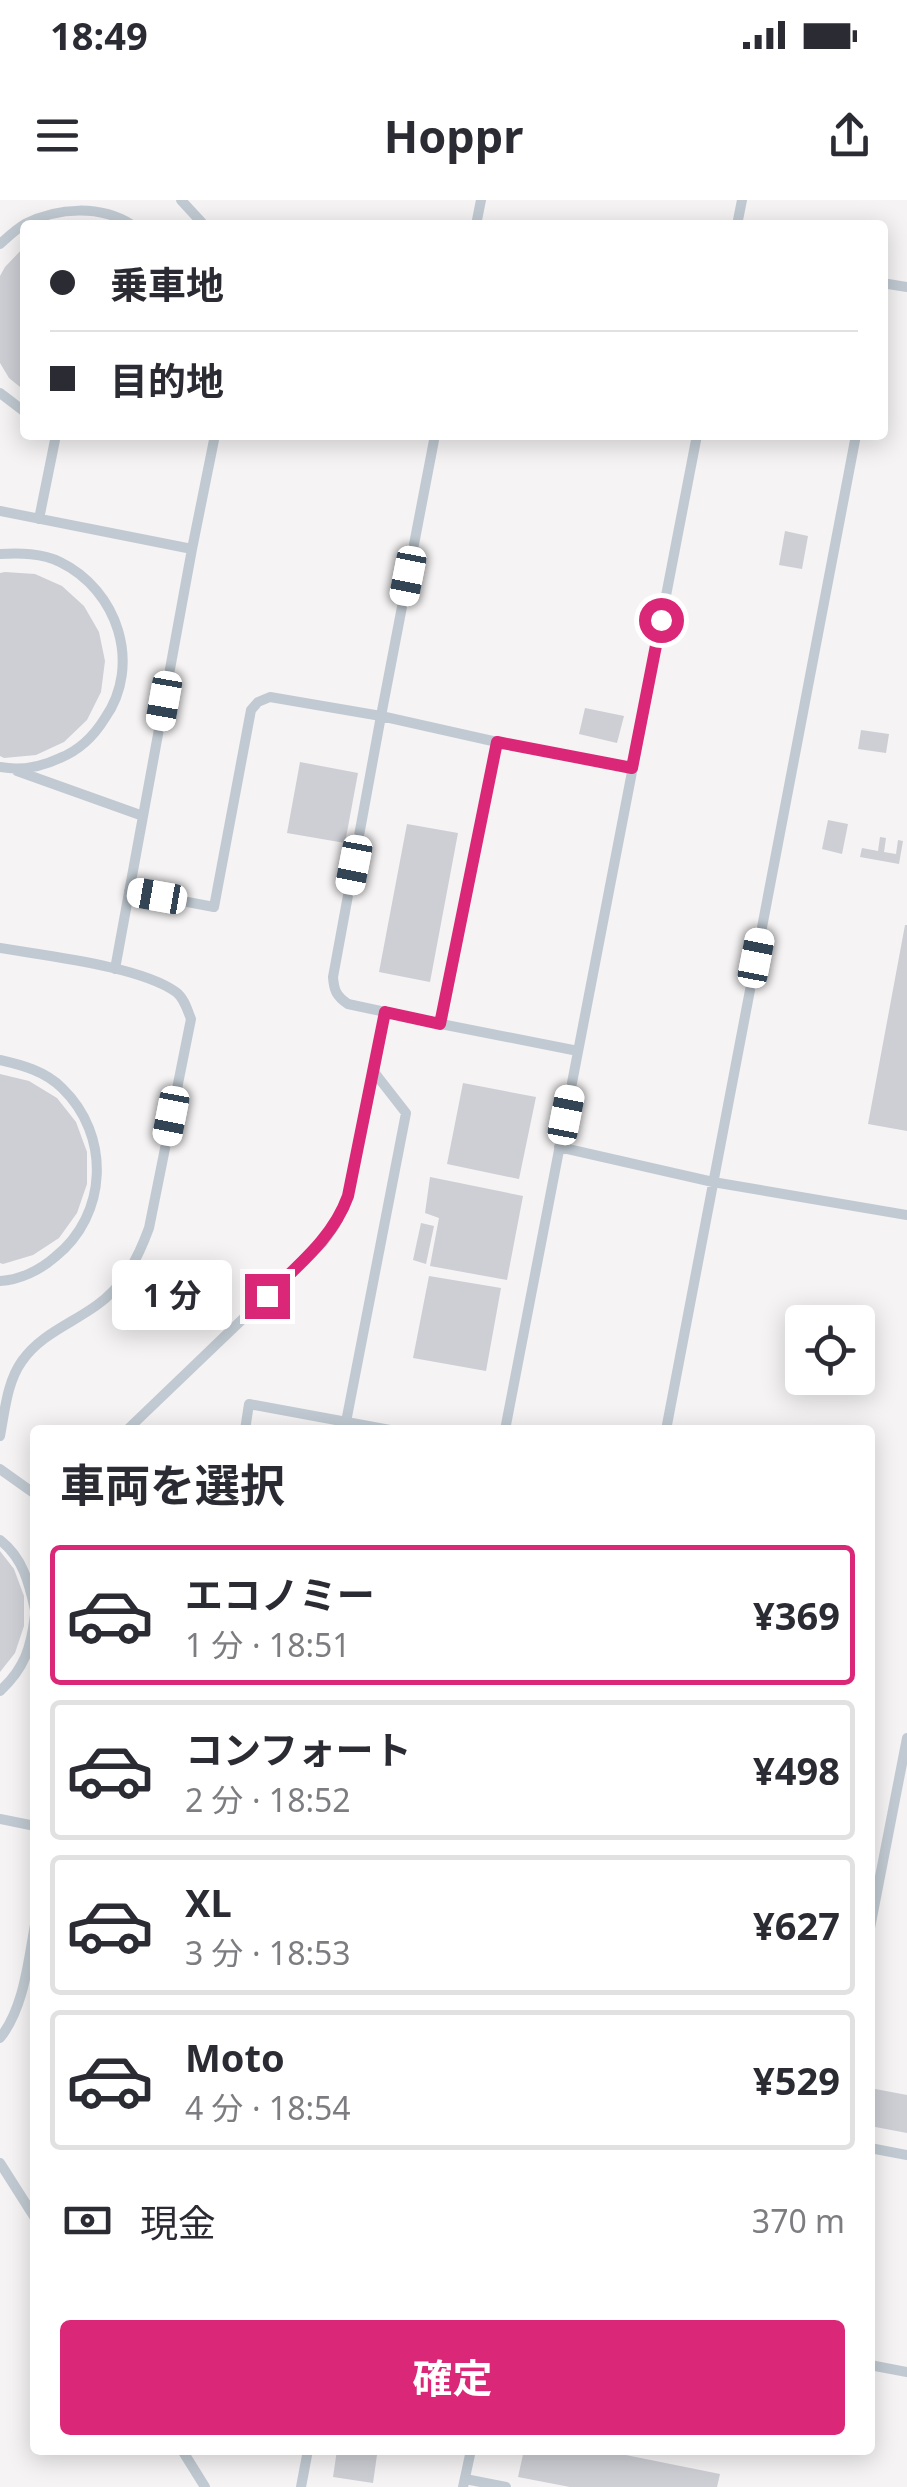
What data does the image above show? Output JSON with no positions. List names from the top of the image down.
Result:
{
  "page": {
    "status": "18:49",
    "header": "Hoppr",
    "banner": ["乗車地", "目的地"],
    "bubble": "1 分",
    "heading": "車両を選択",
    "list": [
      {
        "name": "エコノミー",
        "note": "1 分 · 18:51",
        "value": "¥369"
      },
      {
        "name": "コンフォート",
        "note": "2 分 · 18:52",
        "value": "¥498"
      },
      {
        "name": "XL",
        "note": "3 分 · 18:53",
        "value": "¥627"
      },
      {
        "name": "Moto",
        "note": "4 分 · 18:54",
        "value": "¥529"
      }
    ],
    "pay": ["現金", "370 m"],
    "buttons": "確定"
  }
}
